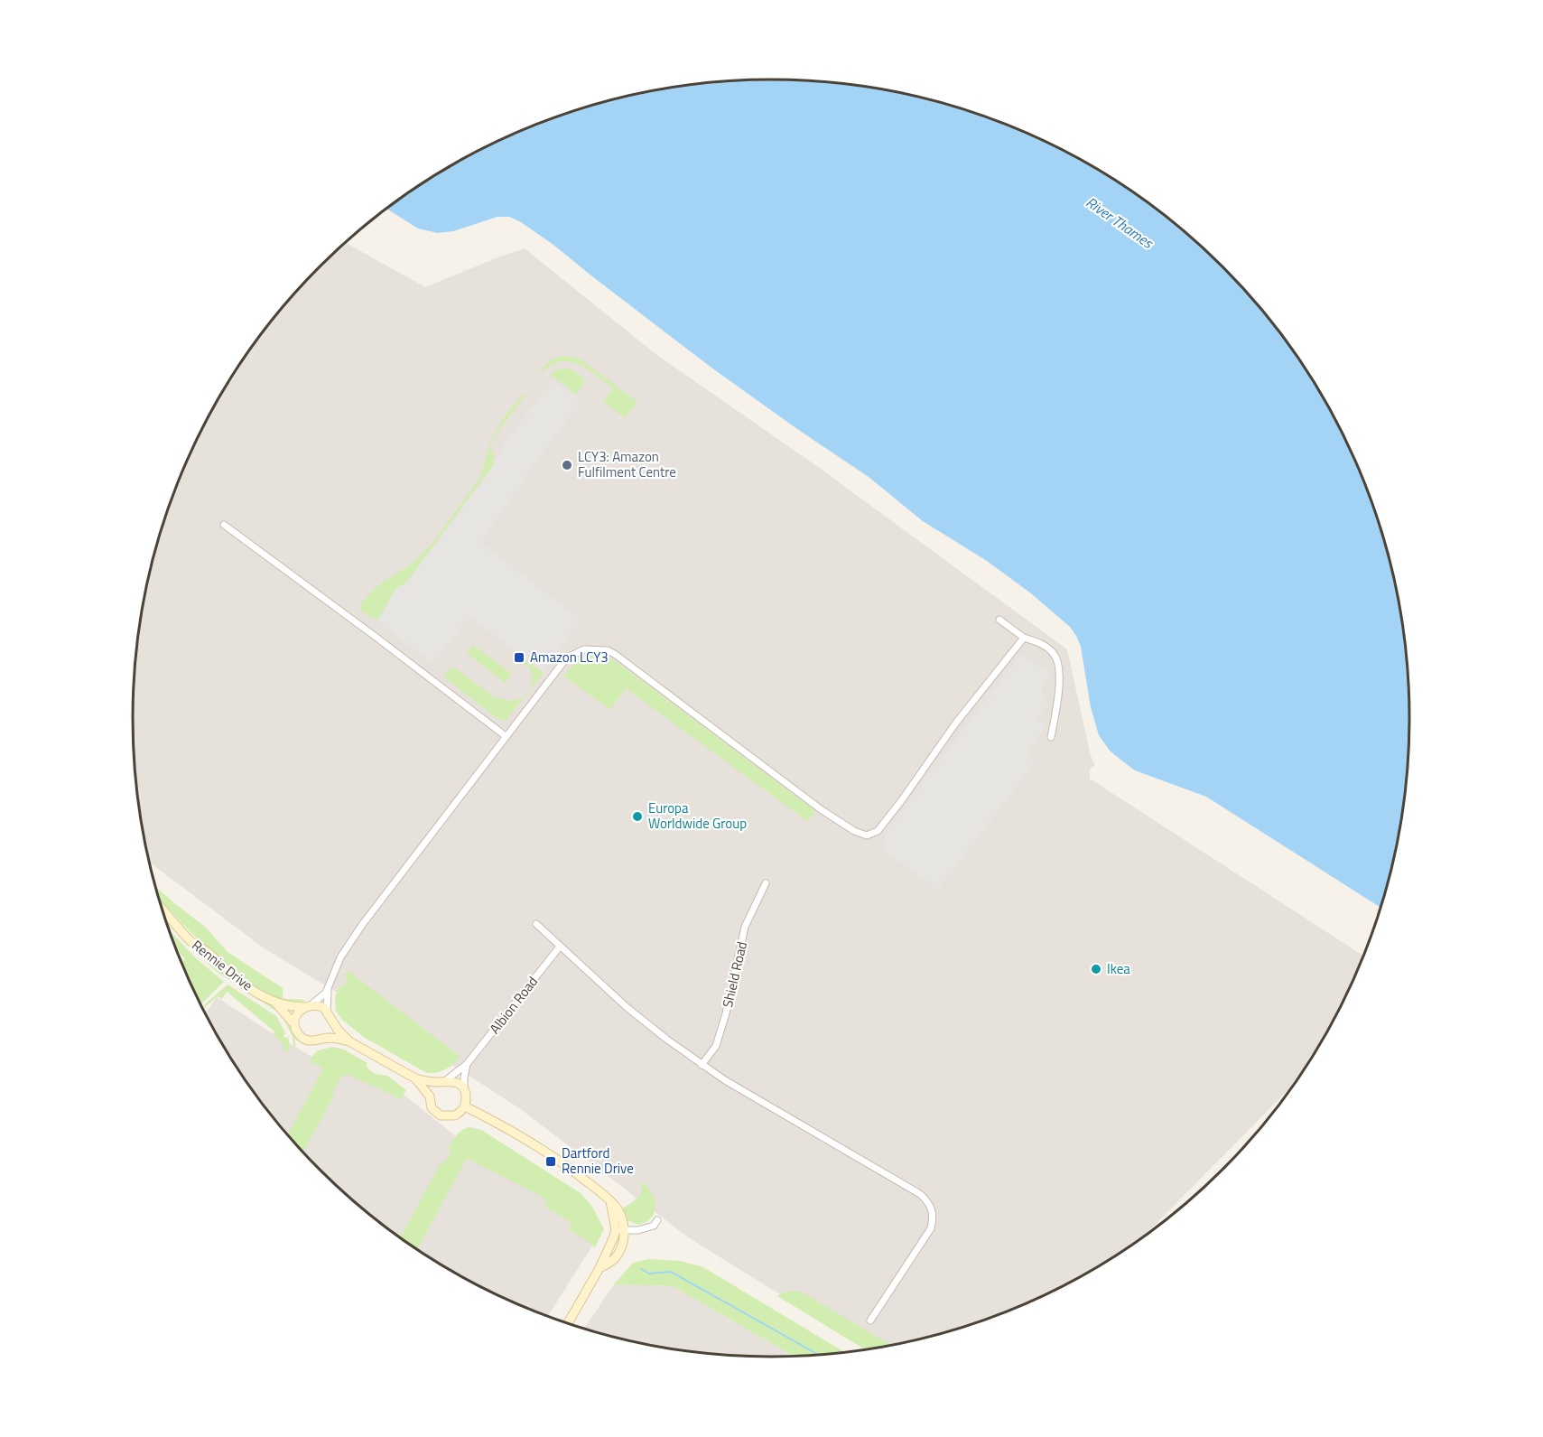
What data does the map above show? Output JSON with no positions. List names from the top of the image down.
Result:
{
  "streets": {
    "street": ["Rennie Drive", "Shield Road", "Albion Road"]
  },
  "crossings": [
    ["Rennie Drive", "Albion Road"]
  ],
  "water": ["River Thames"],
  "places": {
    "other": ["LCY3: Amazon Fulfilment Centre", "Europa Worldwide Group", "Ikea"],
    "transit": ["Amazon LCY3", "Dartford Rennie Drive"]
  }
}
